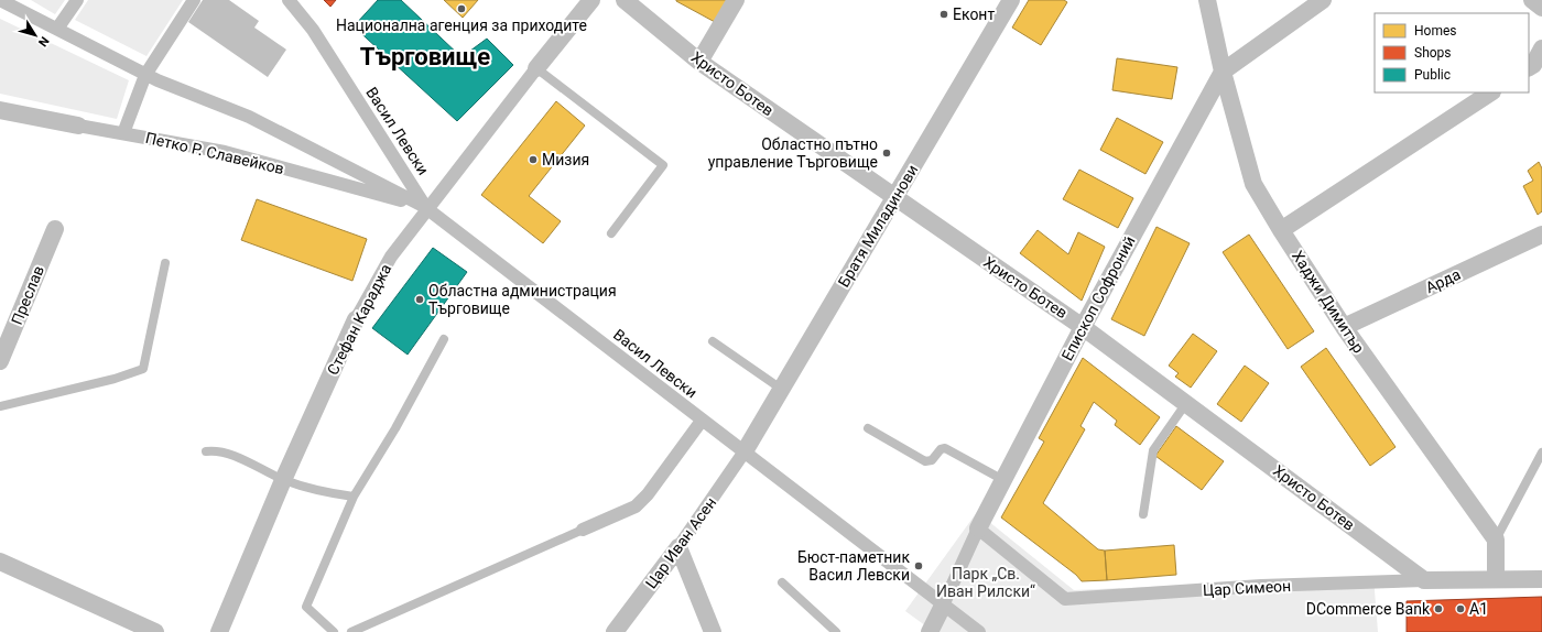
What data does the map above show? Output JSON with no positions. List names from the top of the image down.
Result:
{
  "streets": {
    "street": [
      "Христо Ботев",
      "Васил Левски",
      "Петко Р. Славейков",
      "Братя Миладинови",
      "Арда",
      "Преслав",
      "Епископ Софроний",
      "Хаджи Димитър",
      "Стефан Караджа",
      "Цар Иван Асен",
      "Цар Симеон"
    ]
  },
  "crossings": [
    ["Христо Ботев", "Братя Миладинови"],
    ["Христо Ботев", "Епископ Софроний"],
    ["Христо Ботев", "Цар Симеон"],
    ["Васил Левски", "Петко Р. Славейков"],
    ["Васил Левски", "Братя Миладинови"],
    ["Васил Левски", "Стефан Караджа"],
    ["Васил Левски", "Цар Иван Асен"],
    ["Петко Р. Славейков", "Стефан Караджа"],
    ["Братя Миладинови", "Цар Иван Асен"],
    ["Арда", "Хаджи Димитър"],
    ["Епископ Софроний", "Хаджи Димитър"],
    ["Епископ Софроний", "Цар Симеон"]
  ],
  "districts": ["Търговище"],
  "parks": ["Парк „Св. Иван Рилски“"],
  "places": [
    "Национална агенция за приходите",
    "Еконт",
    "Областно пътно управление Търговище",
    "Мизия",
    "Областна администрация Търговище",
    "Бюст-паметник Васил Левски",
    "DCommerce Bank",
    "A1"
  ],
  "legend": ["Homes", "Shops", "Public"],
  "north": "bottom right"
}
